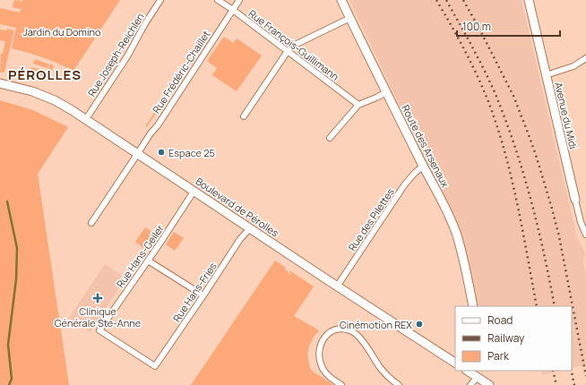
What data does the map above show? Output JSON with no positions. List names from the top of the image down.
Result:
{
  "streets": {
    "main road": ["Avenue du Midi", "Route des Arsenaux", "Boulevard de Pérolles"],
    "street": [
      "Rue François-Guillimann",
      "Rue Joseph-Reichlen",
      "Rue Frédéric-Chaillet",
      "Rue des Pilettes",
      "Rue Hans-Geiler",
      "Rue Hans-Fries"
    ]
  },
  "crossings": [
    ["Rue François-Guillimann", "Rue Frédéric-Chaillet"],
    ["Rue Joseph-Reichlen", "Boulevard de Pérolles"],
    ["Rue Frédéric-Chaillet", "Boulevard de Pérolles"],
    ["Route des Arsenaux", "Rue des Pilettes"],
    ["Boulevard de Pérolles", "Rue des Pilettes"],
    ["Boulevard de Pérolles", "Rue Hans-Geiler"],
    ["Boulevard de Pérolles", "Rue Hans-Fries"],
    ["Rue Hans-Geiler", "Rue Hans-Fries"]
  ],
  "districts": ["PÉROLLES"],
  "parks": ["Jardin du Domino"],
  "places": {
    "other": ["Espace 25", "Cinémotion REX"],
    "health": ["Clinique Générale Ste-Anne"]
  },
  "legend": ["Road", "Railway", "Park"],
  "scale_bar": "100 m"
}
